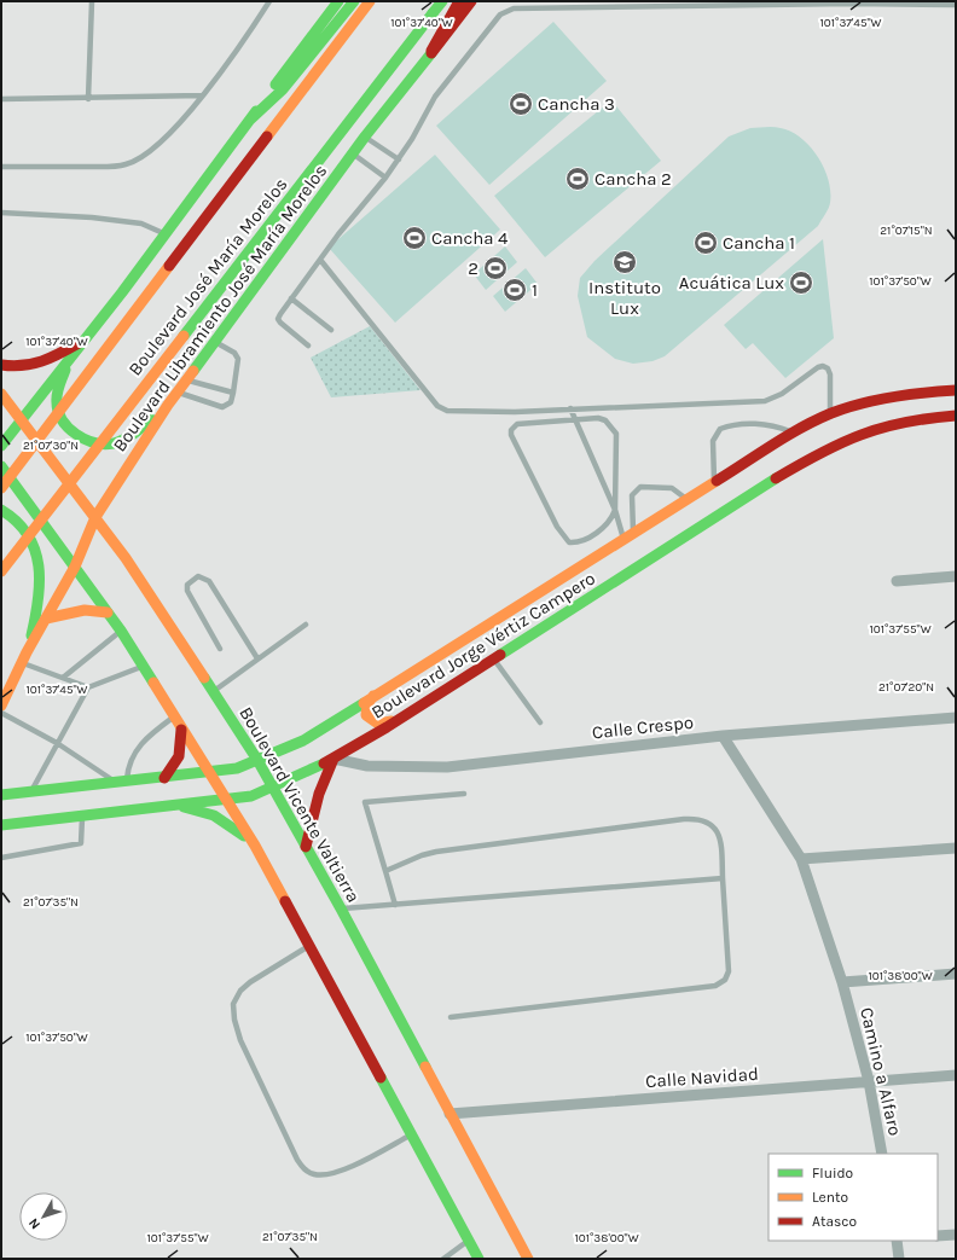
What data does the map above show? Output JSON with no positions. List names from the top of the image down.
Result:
{
  "streets": {
    "main road": [
      "Boulevard José María Morelos",
      "Boulevard Libramiento José María Morelos",
      "Boulevard Jorge Vértiz Campero",
      "Boulevard Vicente Valtierra"
    ],
    "street": ["Calle Crespo", "Camino a Alfaro", "Calle Navidad"]
  },
  "crossings": [
    ["Boulevard Libramiento José María Morelos", "Boulevard Vicente Valtierra"],
    ["Boulevard Jorge Vértiz Campero", "Calle Crespo"],
    ["Boulevard Jorge Vértiz Campero", "Boulevard Vicente Valtierra"],
    ["Calle Crespo", "Camino a Alfaro"],
    ["Boulevard Vicente Valtierra", "Calle Navidad"],
    ["Camino a Alfaro", "Calle Navidad"]
  ],
  "places": {
    "sports": [
      "Cancha 3",
      "Cancha 2",
      "Cancha 4",
      "Cancha 1",
      "2",
      "Acuática Lux",
      "1"
    ],
    "school or university": ["Instituto Lux"]
  },
  "legend": ["Fluido", "Lento", "Atasco"],
  "north": "bottom left",
  "coordinates": [
    "101°37'40\"W",
    "101°37'45\"W",
    "21°07'15\"N",
    "101°37'50\"W",
    "21°07'30\"N",
    "101°37'55\"W",
    "21°07'20\"N",
    "21°07'35\"N",
    "101°38'00\"W"
  ]
}
